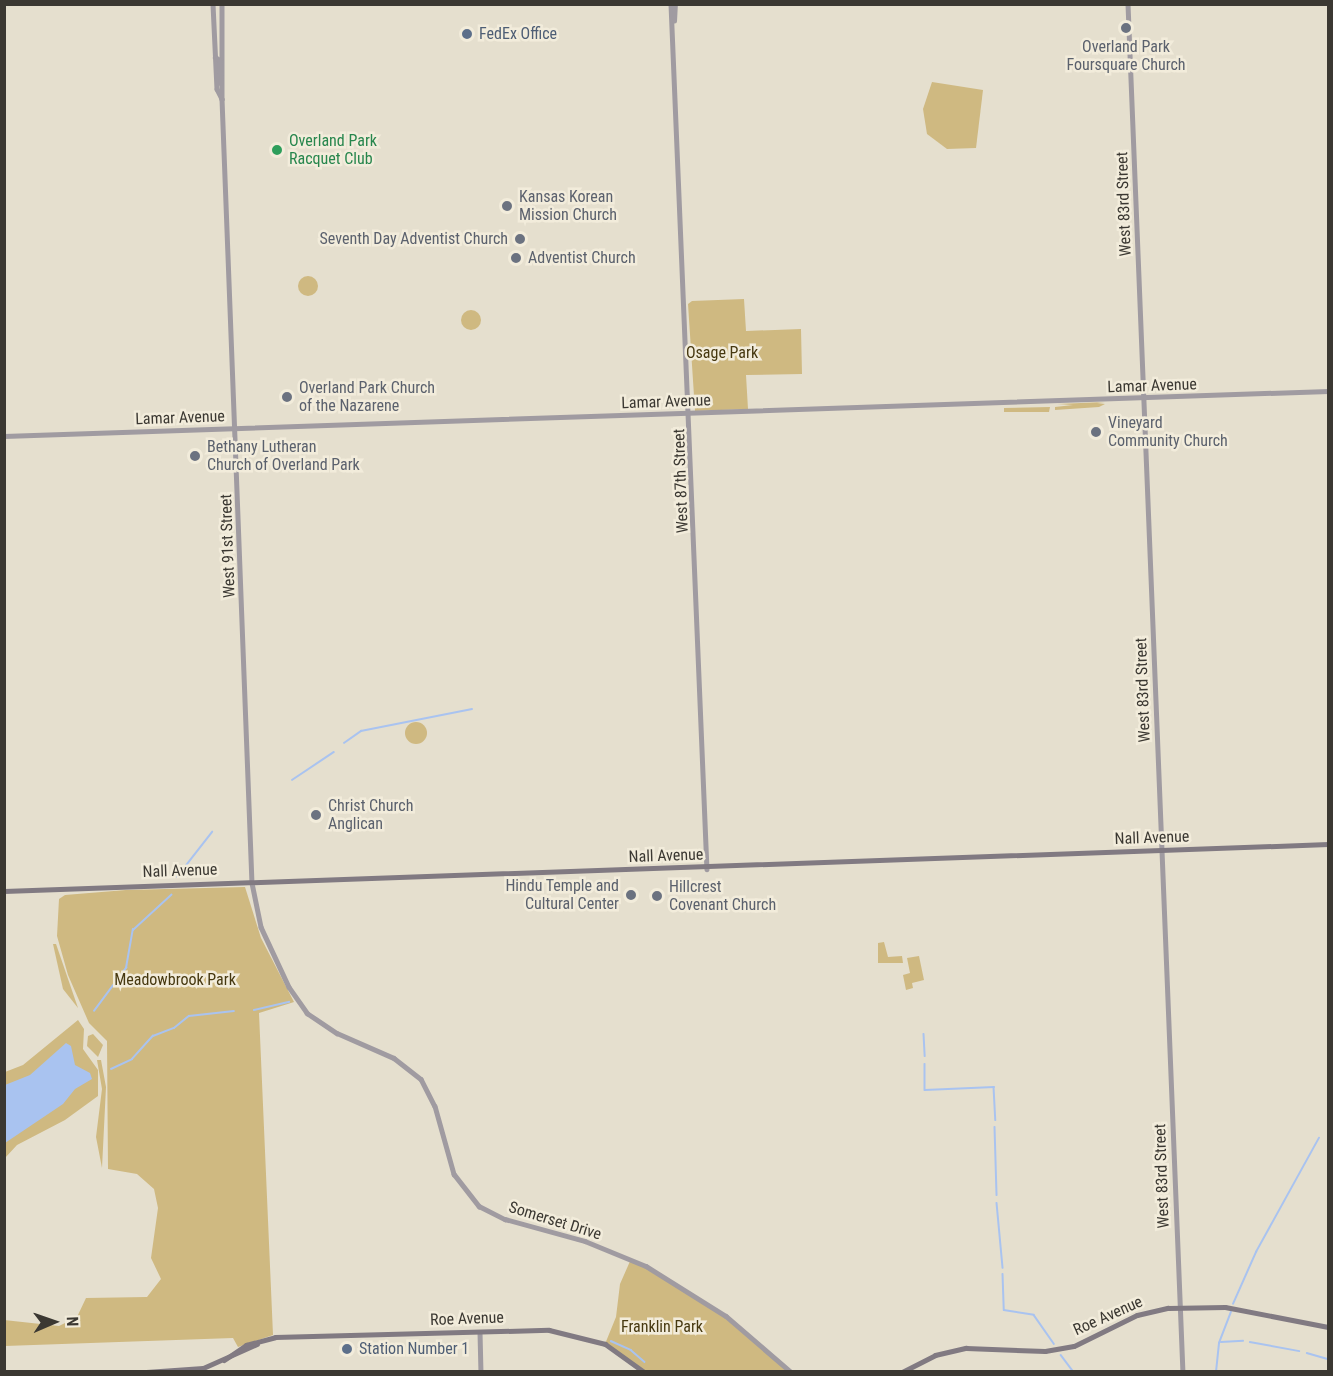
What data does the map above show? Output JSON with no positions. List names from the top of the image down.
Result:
{
  "streets": {
    "main road": ["Nall Avenue", "Roe Avenue"],
    "street": [
      "West 83rd Street",
      "Lamar Avenue",
      "West 87th Street",
      "West 91st Street",
      "Somerset Drive"
    ]
  },
  "crossings": [
    ["West 83rd Street", "Lamar Avenue"],
    ["West 83rd Street", "Nall Avenue"],
    ["West 83rd Street", "Roe Avenue"],
    ["Lamar Avenue", "West 87th Street"],
    ["Lamar Avenue", "West 91st Street"],
    ["West 87th Street", "Nall Avenue"],
    ["West 91st Street", "Nall Avenue"],
    ["West 91st Street", "Somerset Drive"],
    ["Nall Avenue", "Somerset Drive"]
  ],
  "parks": ["Osage Park", "Meadowbrook Park", "Franklin Park"],
  "places": [
    "Overland Park Foursquare Church",
    "FedEx Office",
    "Overland Park Racquet Club",
    "Kansas Korean Mission Church",
    "Seventh Day Adventist Church",
    "Adventist Church",
    "Overland Park Church of the Nazarene",
    "Vineyard Community Church",
    "Bethany Lutheran Church of Overland Park",
    "Christ Church Anglican",
    "Hindu Temple and Cultural Center",
    "Hillcrest Covenant Church",
    "Station Number 1"
  ],
  "north": "right"
}
